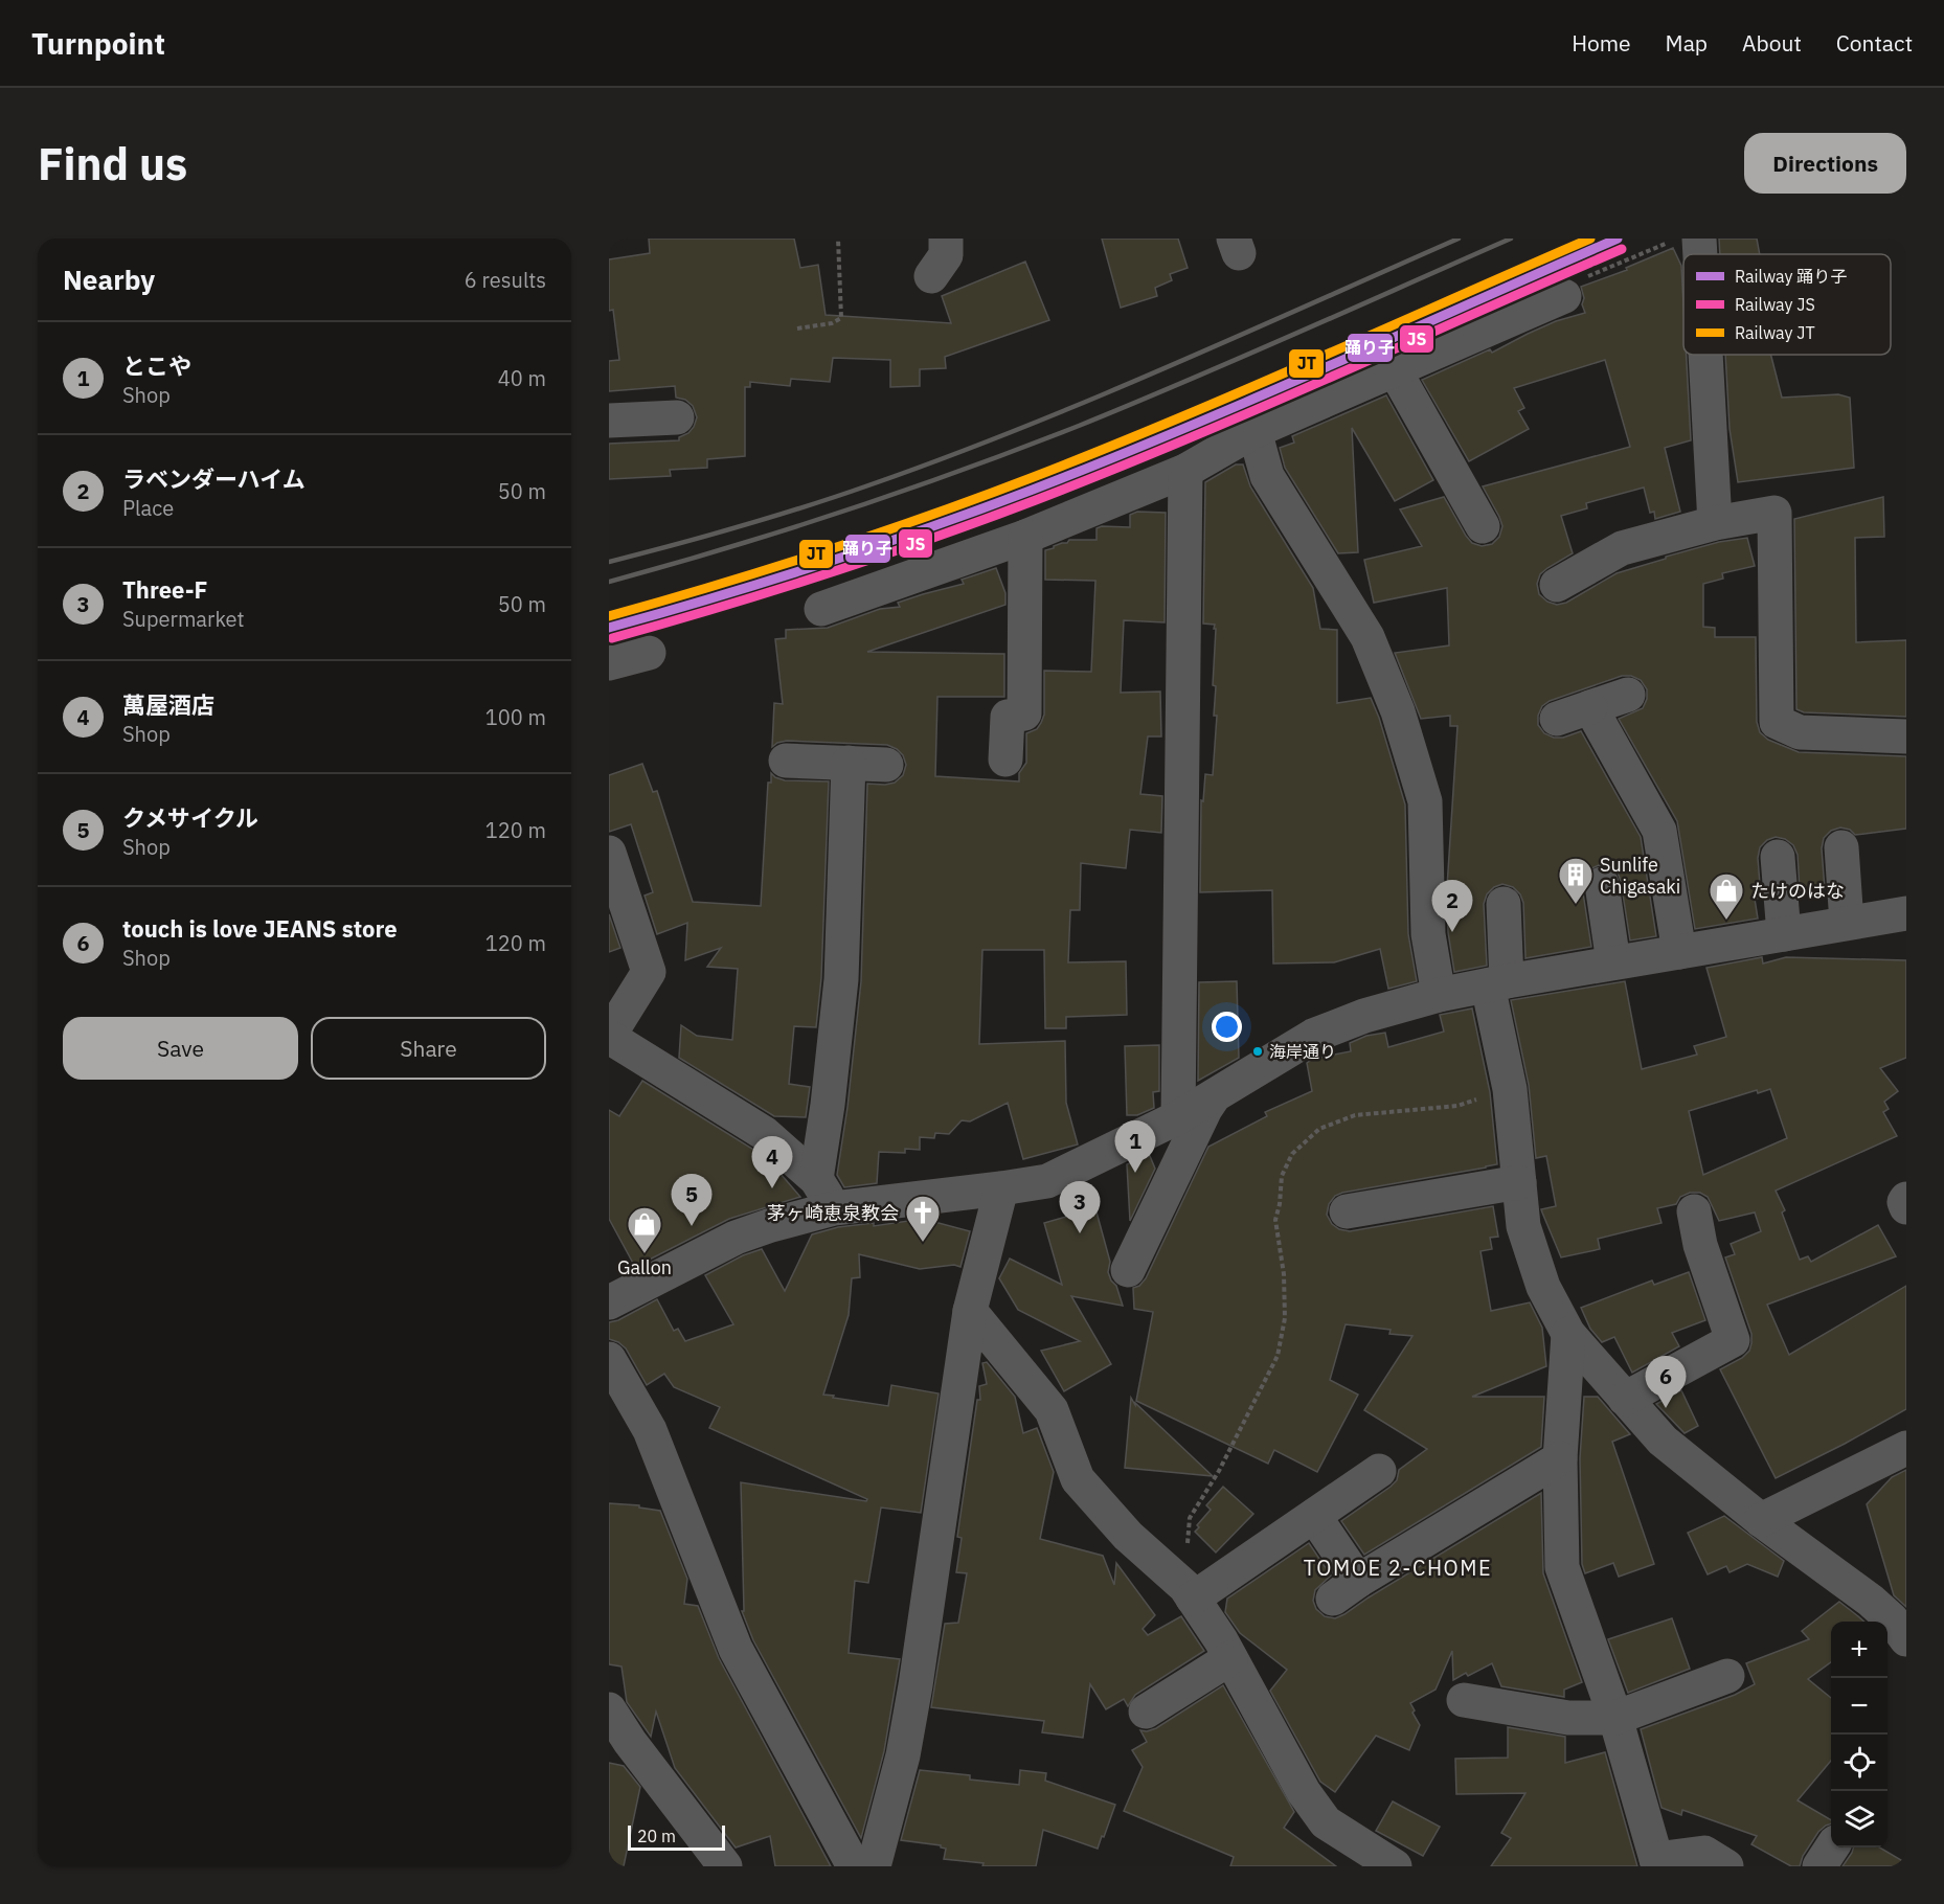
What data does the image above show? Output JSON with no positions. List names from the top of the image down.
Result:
{
  "districts": ["TOMOE 2-CHOME"],
  "places": {
    "building": ["Sunlife Chigasaki"],
    "shop": ["たけのはな", "Gallon"],
    "other": ["海岸通り"],
    "church": ["茅ヶ崎恵泉教会"]
  },
  "lines": ["rail line 踊り子", "rail line JT", "rail line JS"],
  "legend": ["Railway 踊り子", "Railway JS", "Railway JT"],
  "scale_bar": "20 m",
  "page": {
    "header": "Turnpoint",
    "nav": [
      "Home",
      "Map",
      "About",
      "Contact"
    ],
    "buttons": [
      "Directions",
      ["Save", "Share"]
    ],
    "title": "Find us",
    "heading": ["Nearby", "6 results"],
    "list": [
      {
        "mark": "1",
        "name": "とこや",
        "note": "Shop",
        "value": "40 m"
      },
      {
        "mark": "2",
        "name": "ラベンダーハイム",
        "note": "Place",
        "value": "50 m"
      },
      {
        "mark": "3",
        "name": "Three-F",
        "note": "Supermarket",
        "value": "50 m"
      },
      {
        "mark": "4",
        "name": "萬屋酒店",
        "note": "Shop",
        "value": "100 m"
      },
      {
        "mark": "5",
        "name": "クメサイクル",
        "note": "Shop",
        "value": "120 m"
      },
      {
        "mark": "6",
        "name": "touch is love JEANS store",
        "note": "Shop",
        "value": "120 m"
      }
    ],
    "pins": [
      "2",
      "1",
      "4",
      "5",
      "3",
      "6"
    ],
    "map_buttons": ["+", "−"],
    "scale": "20 m"
  }
}
